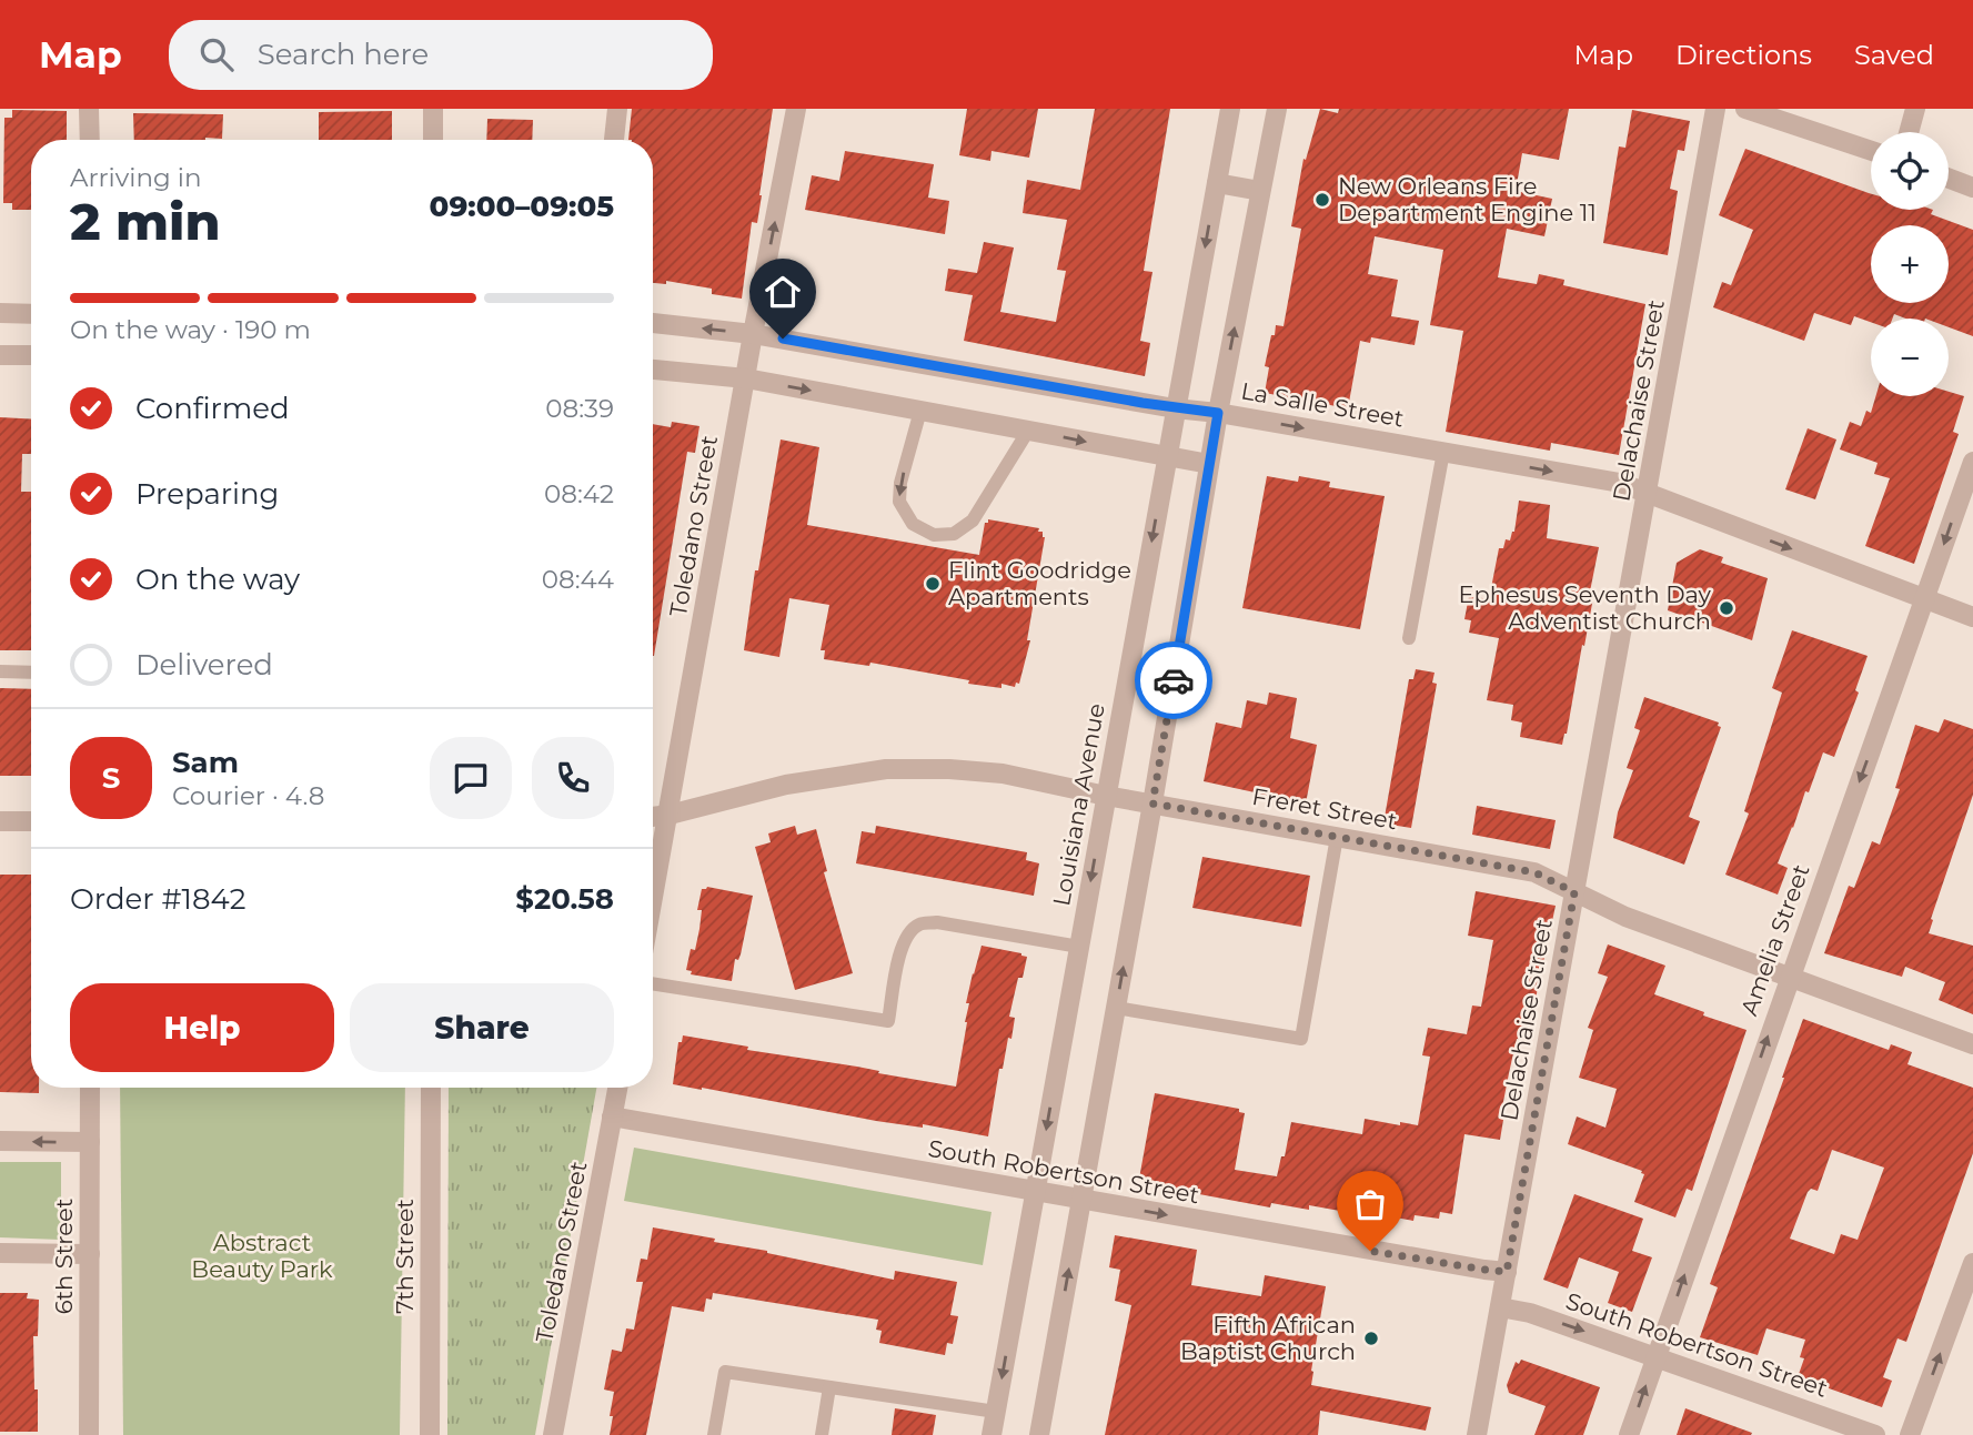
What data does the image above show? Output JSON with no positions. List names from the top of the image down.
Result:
{
  "streets": {
    "street": [
      "Delachaise Street",
      "La Salle Street",
      "Toledano Street",
      "Louisiana Avenue",
      "Freret Street",
      "Amelia Street",
      "South Robertson Street",
      "6th Street",
      "7th Street"
    ]
  },
  "crossings": [
    ["Delachaise Street", "La Salle Street"],
    ["Delachaise Street", "Freret Street"],
    ["Delachaise Street", "South Robertson Street"],
    ["La Salle Street", "Toledano Street"],
    ["La Salle Street", "Louisiana Avenue"],
    ["La Salle Street", "Amelia Street"],
    ["Toledano Street", "Freret Street"],
    ["Toledano Street", "South Robertson Street"],
    ["Louisiana Avenue", "Freret Street"],
    ["Louisiana Avenue", "South Robertson Street"],
    ["Freret Street", "Amelia Street"],
    ["Amelia Street", "South Robertson Street"]
  ],
  "one_way": ["South Robertson Street"],
  "parks": ["Abstract Beauty Park"],
  "places": [
    "New Orleans Fire Department Engine 11",
    "Flint Goodridge Apartments",
    "Ephesus Seventh Day Adventist Church",
    "Fifth African Baptist Church"
  ],
  "page": {
    "header": "Map",
    "search": "Search here",
    "nav": ["Map", "Directions", "Saved"],
    "map_buttons": ["+", "−"],
    "heading": ["2 min", "Arriving in", "09:00–09:05"],
    "panel": [
      "Sam",
      "Courier · 4.8",
      "Order #1842",
      "$20.58"
    ],
    "bar": "On the way · 190 m",
    "list": [
      ["Confirmed", "08:39"],
      ["Preparing", "08:42"],
      ["On the way", "08:44"],
      "Delivered"
    ],
    "round": "S",
    "buttons": ["Help", "Share"]
  }
}
